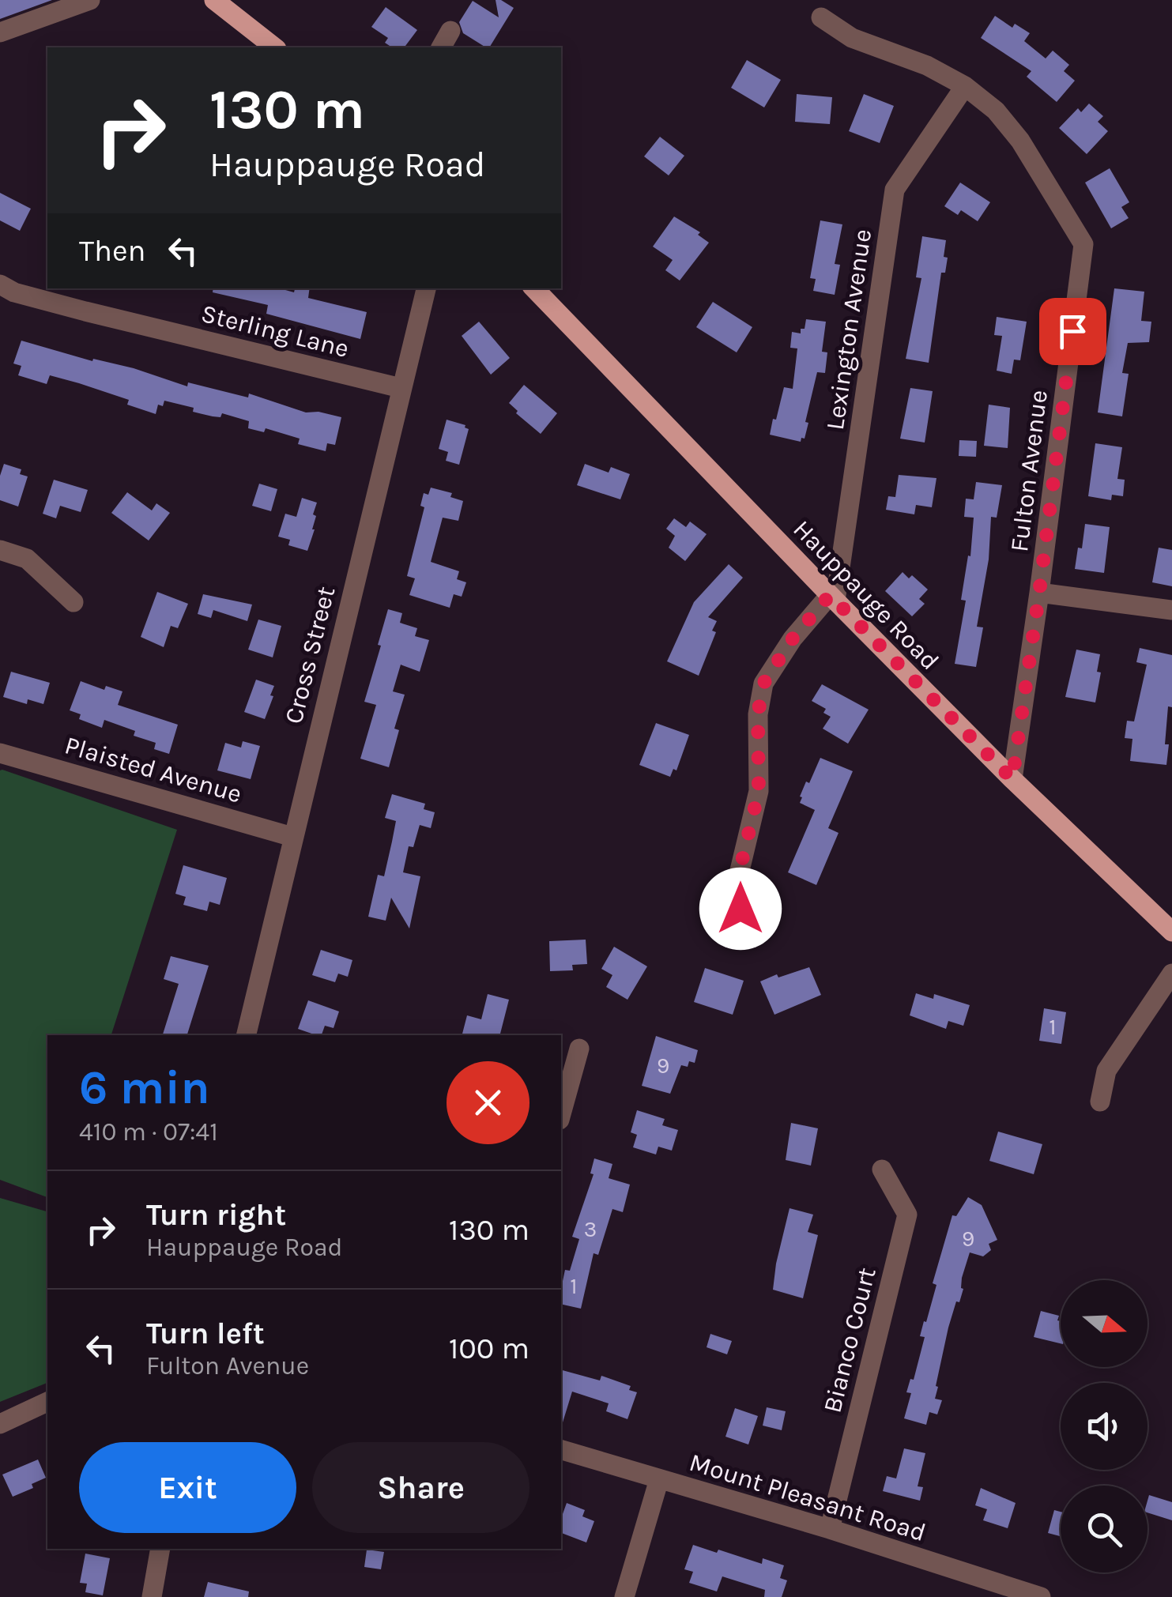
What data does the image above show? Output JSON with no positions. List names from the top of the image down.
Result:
{
  "streets": {
    "main road": ["Hauppauge Road"],
    "street": [
      "Lexington Avenue",
      "Sterling Lane",
      "Fulton Avenue",
      "Cross Street",
      "Plaisted Avenue",
      "Bianco Court",
      "Mount Pleasant Road"
    ]
  },
  "crossings": [
    ["Lexington Avenue", "Fulton Avenue"],
    ["Lexington Avenue", "Hauppauge Road"],
    ["Sterling Lane", "Cross Street"],
    ["Fulton Avenue", "Hauppauge Road"],
    ["Cross Street", "Plaisted Avenue"],
    ["Bianco Court", "Mount Pleasant Road"]
  ],
  "house_numbers": [
    "1",
    "9",
    "3",
    "9",
    "1"
  ],
  "north": "right",
  "page": {
    "turn": ["130 m", "Hauppauge Road"],
    "then": "Then",
    "heading": ["6 min", "410 m · 07:41"],
    "list": [
      {
        "name": "Turn right",
        "note": "Hauppauge Road",
        "value": "130 m"
      },
      {
        "name": "Turn left",
        "note": "Fulton Avenue",
        "value": "100 m"
      }
    ],
    "buttons": ["Exit", "Share"]
  }
}
